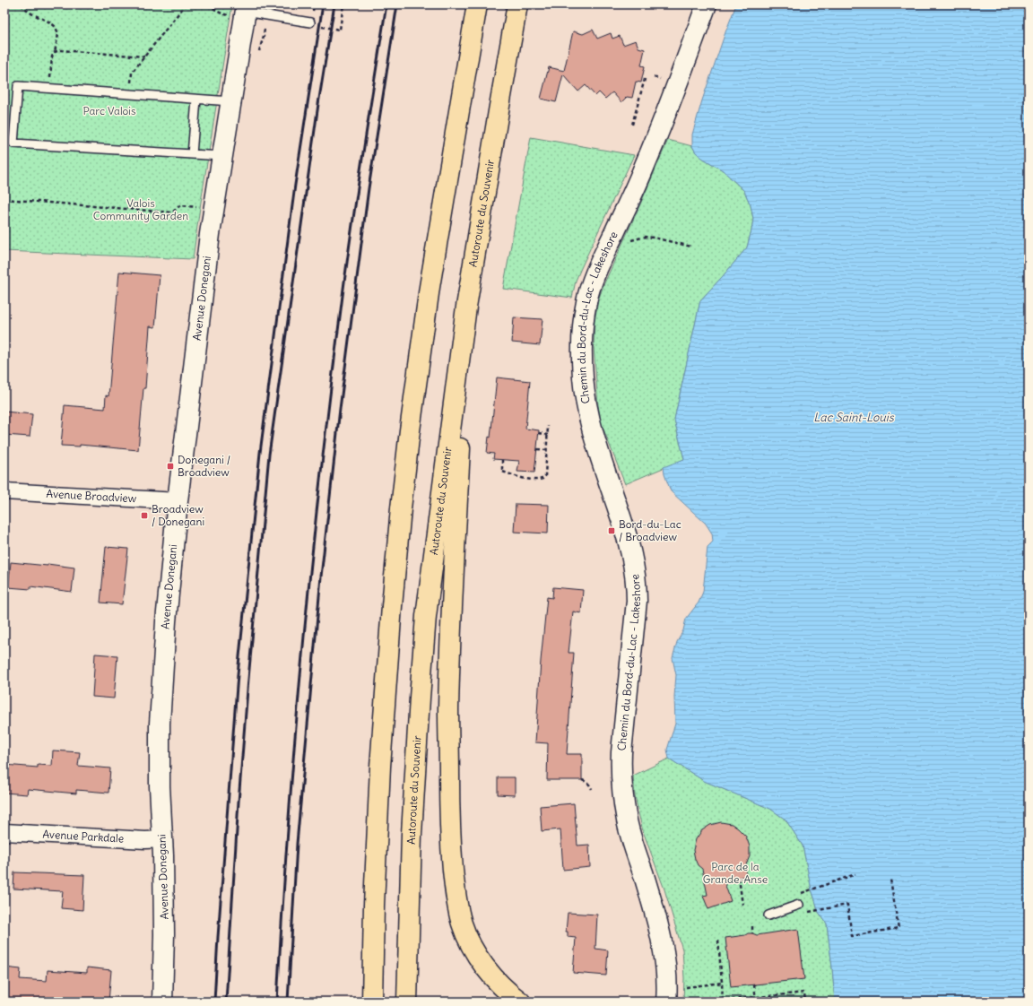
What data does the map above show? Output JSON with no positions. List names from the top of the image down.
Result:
{
  "streets": {
    "highway": ["Autoroute du Souvenir"],
    "street": [
      "Avenue Donegani",
      "Chemin du Bord-du-Lac - Lakeshore",
      "Avenue Broadview",
      "Avenue Parkdale"
    ]
  },
  "crossings": [
    ["Avenue Donegani", "Avenue Broadview"],
    ["Avenue Donegani", "Avenue Parkdale"]
  ],
  "water": ["Lac Saint-Louis"],
  "parks": ["Parc Valois", "Valois Community Garden", "Parc de la Grande-Anse"],
  "places": {
    "transit": ["Donegani / Broadview", "Broadview / Donegani", "Bord-du-Lac / Broadview"]
  }
}
